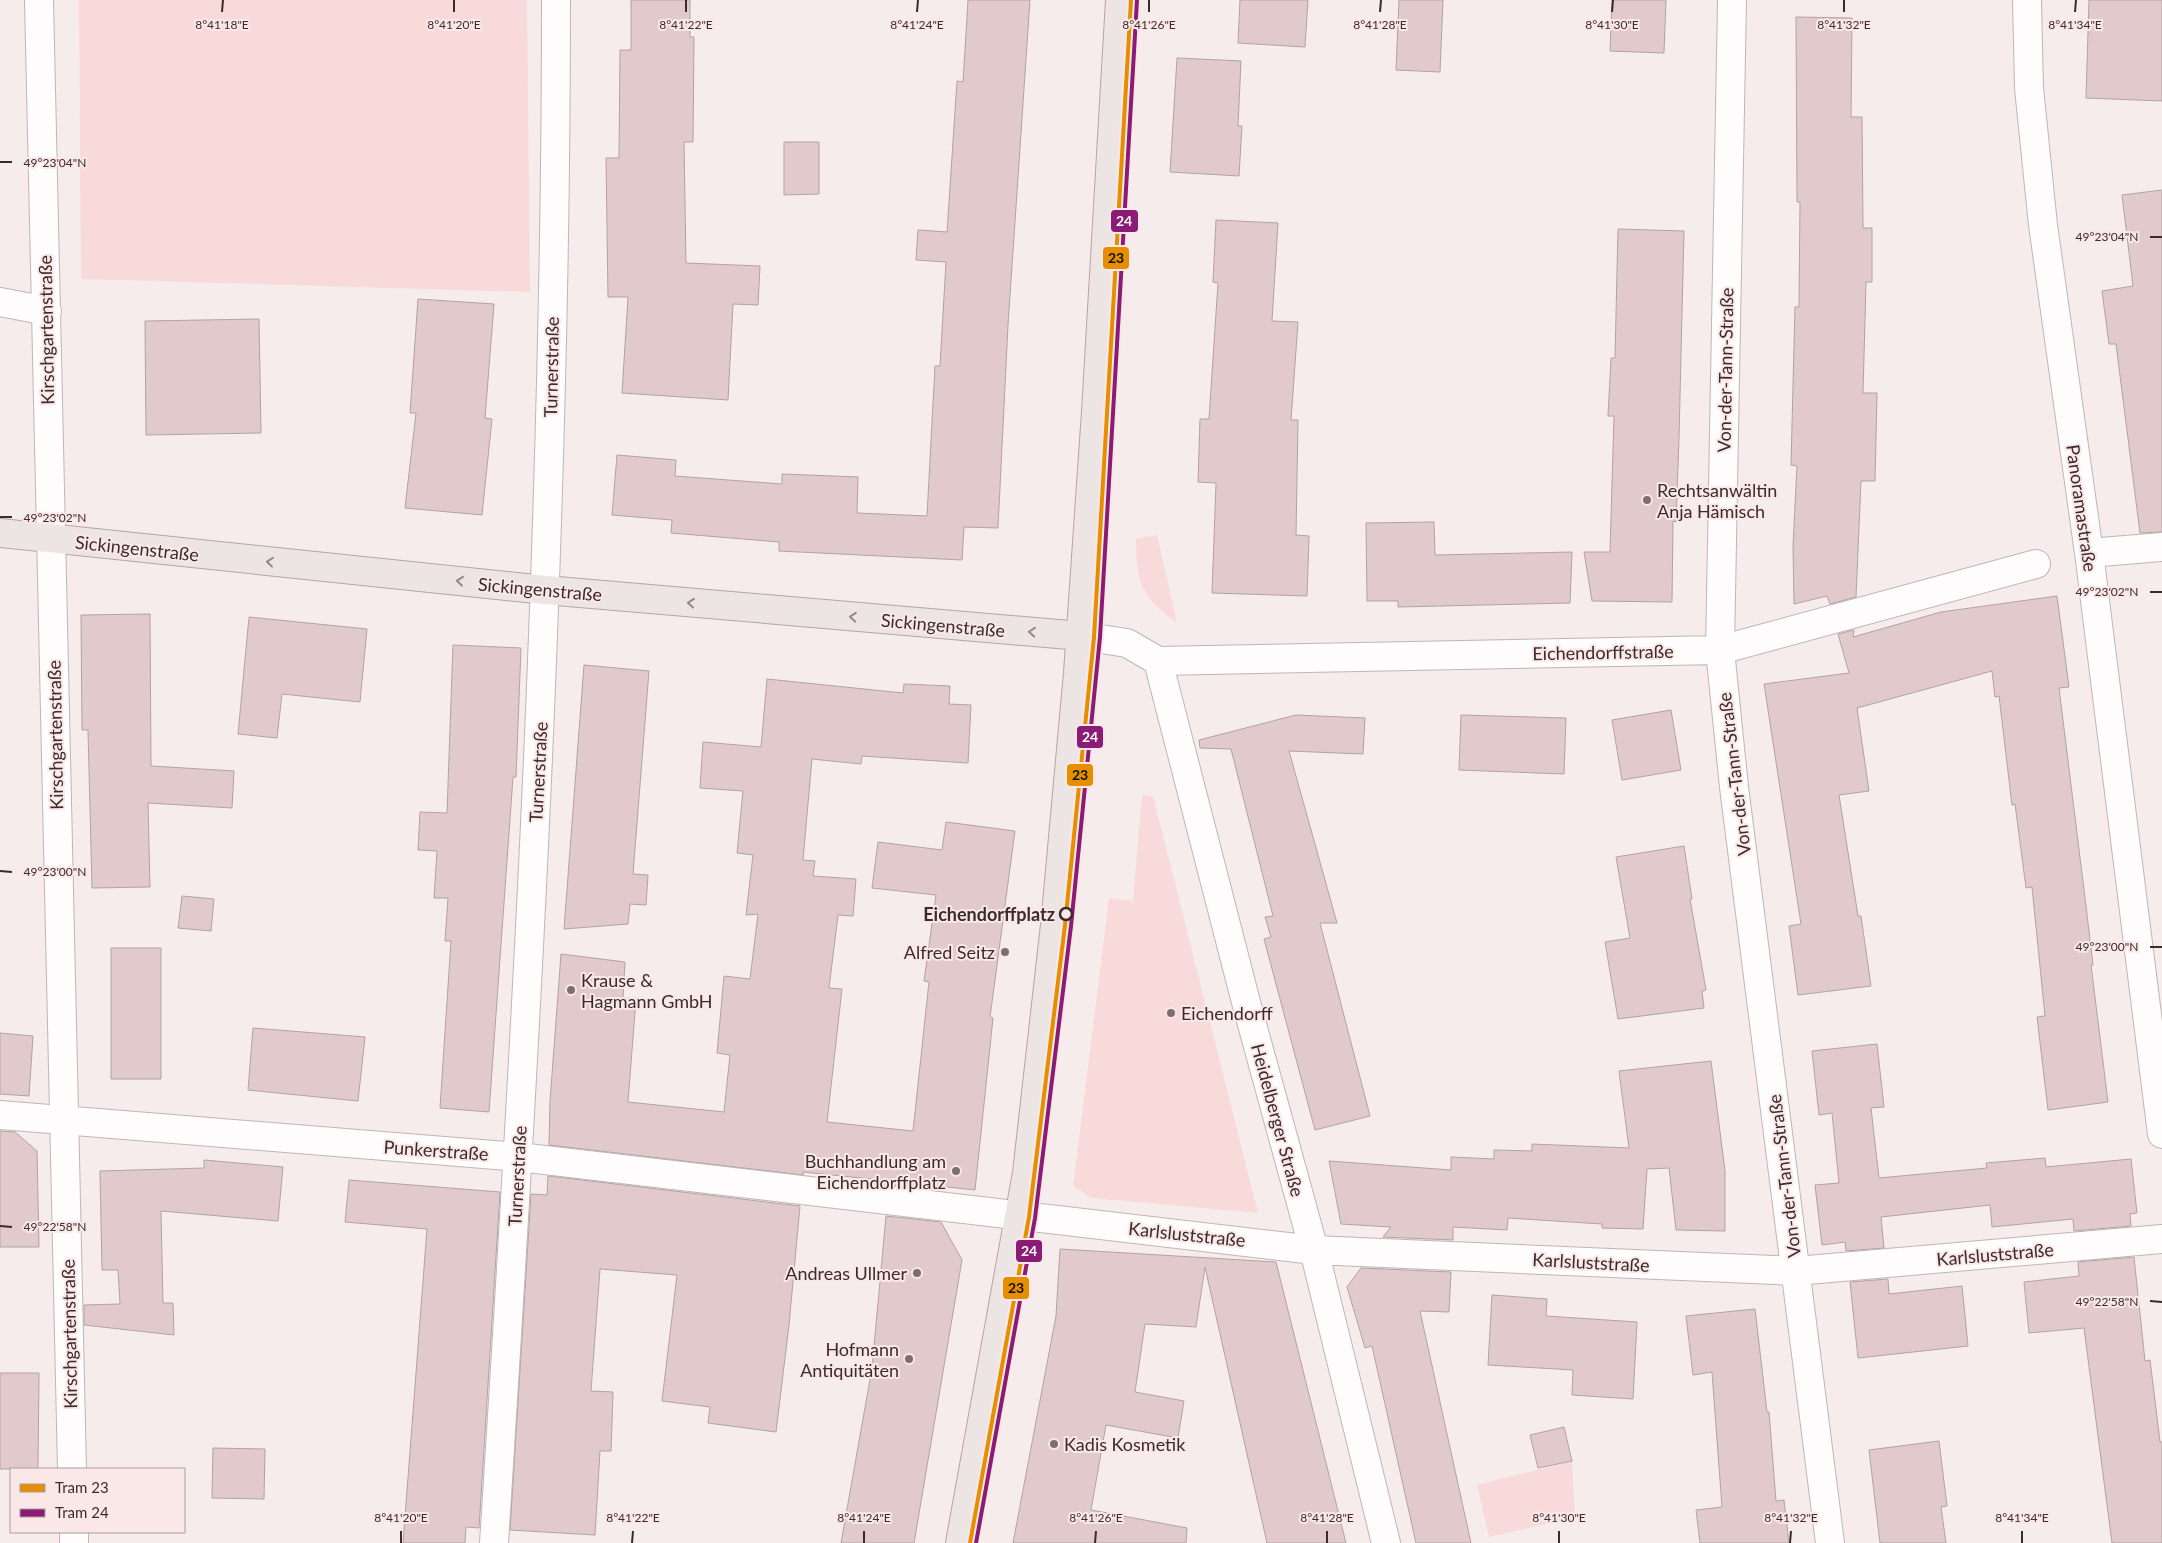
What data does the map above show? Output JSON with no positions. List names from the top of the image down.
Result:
{
  "streets": {
    "main road": ["Sickingenstraße"],
    "street": [
      "Kirschgartenstraße",
      "Turnerstraße",
      "Von-der-Tann-Straße",
      "Panoramastraße",
      "Eichendorffstraße",
      "Heidelberger Straße",
      "Punkerstraße",
      "Karlsluststraße"
    ]
  },
  "crossings": [
    ["Kirschgartenstraße", "Sickingenstraße"],
    ["Kirschgartenstraße", "Punkerstraße"],
    ["Turnerstraße", "Sickingenstraße"],
    ["Turnerstraße", "Punkerstraße"],
    ["Von-der-Tann-Straße", "Eichendorffstraße"],
    ["Von-der-Tann-Straße", "Karlsluststraße"],
    ["Eichendorffstraße", "Heidelberger Straße"],
    ["Heidelberger Straße", "Karlsluststraße"],
    ["Punkerstraße", "Karlsluststraße"]
  ],
  "one_way": ["Sickingenstraße"],
  "places": [
    "Rechtsanwältin Anja Hämisch",
    "Eichendorffplatz",
    "Alfred Seitz",
    "Krause & Hagmann GmbH",
    "Eichendorff",
    "Buchhandlung am Eichendorffplatz",
    "Andreas Ullmer",
    "Hofmann Antiquitäten",
    "Kadis Kosmetik"
  ],
  "lines": ["tram line 23", "tram line 24"],
  "legend": ["Tram 23", "Tram 24"],
  "coordinates": [
    "8°41'18\"E",
    "8°41'20\"E",
    "8°41'22\"E",
    "8°41'24\"E",
    "8°41'26\"E",
    "8°41'28\"E",
    "8°41'30\"E",
    "8°41'32\"E",
    "8°41'34\"E",
    "49°23'04\"N",
    "49°23'02\"N",
    "49°23'00\"N",
    "49°22'58\"N"
  ]
}
